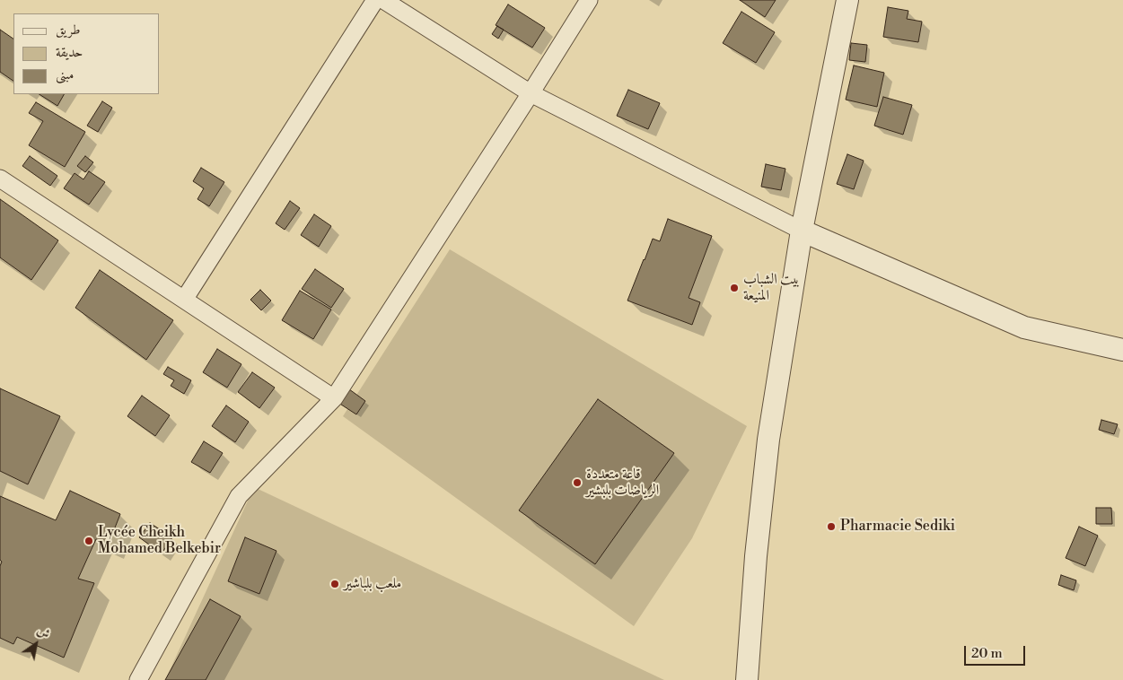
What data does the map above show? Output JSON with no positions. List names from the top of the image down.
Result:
{
  "places": [
    "بيت الشباب المنيعة",
    "قاعة متعددة الرياضات بلبشير",
    "Pharmacie Sediki",
    "Lycée Cheikh Mohamed Belkebir",
    "ملعب بلباشير"
  ],
  "legend": ["طريق", "حديقة", "مبنى"],
  "scale_bar": "20 m",
  "north": "top right"
}
